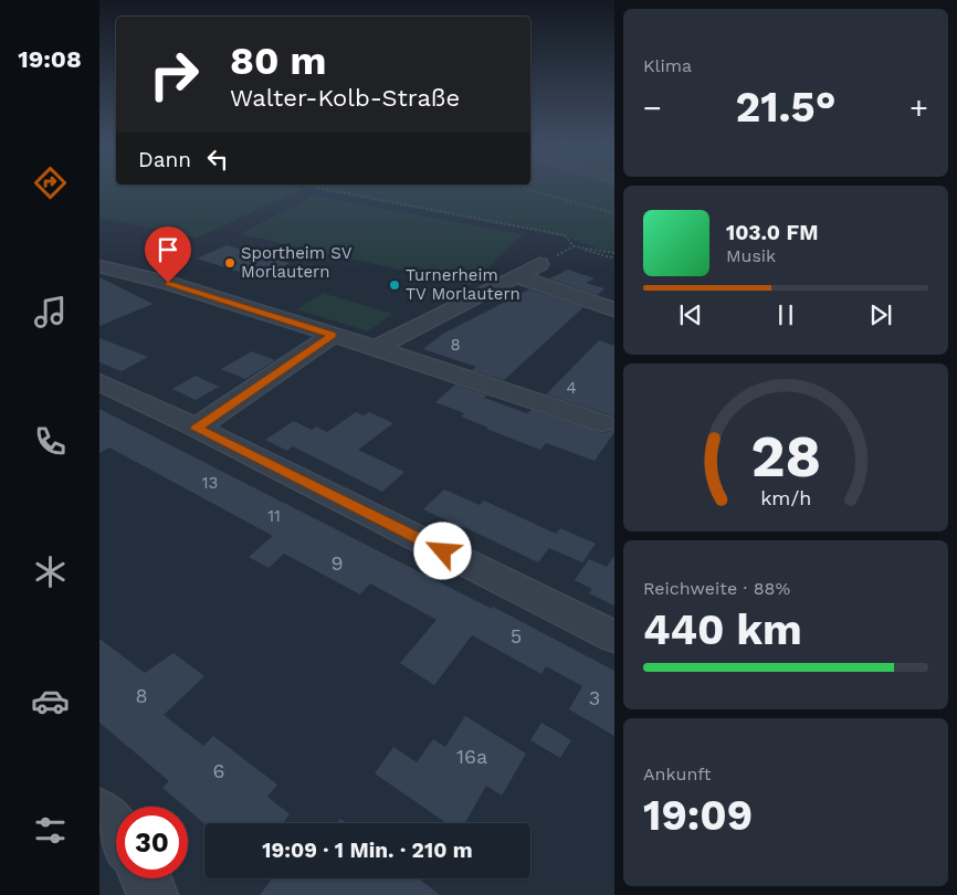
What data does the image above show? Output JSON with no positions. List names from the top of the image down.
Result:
{
  "places": ["Sportheim SV Morlautern", "Turnerheim TV Morlautern"],
  "house_numbers": [
    "8",
    "4",
    "13",
    "11",
    "9",
    "5",
    "8",
    "3",
    "16a",
    "6"
  ],
  "page": {
    "tabs": "19:08",
    "tile": [
      "Klima",
      ["Reichweite · 88%", "440 km"],
      ["Ankunft", "19:09"]
    ],
    "turn": ["80 m", "Walter-Kolb-Straße"],
    "heat": ["−", "21.5°", "+"],
    "then": "Dann",
    "song": ["103.0 FM", "Musik"],
    "limit": "30",
    "trip": "19:09 · 1 Min. · 210 m",
    "gauge": ["28", "km/h"]
  }
}
